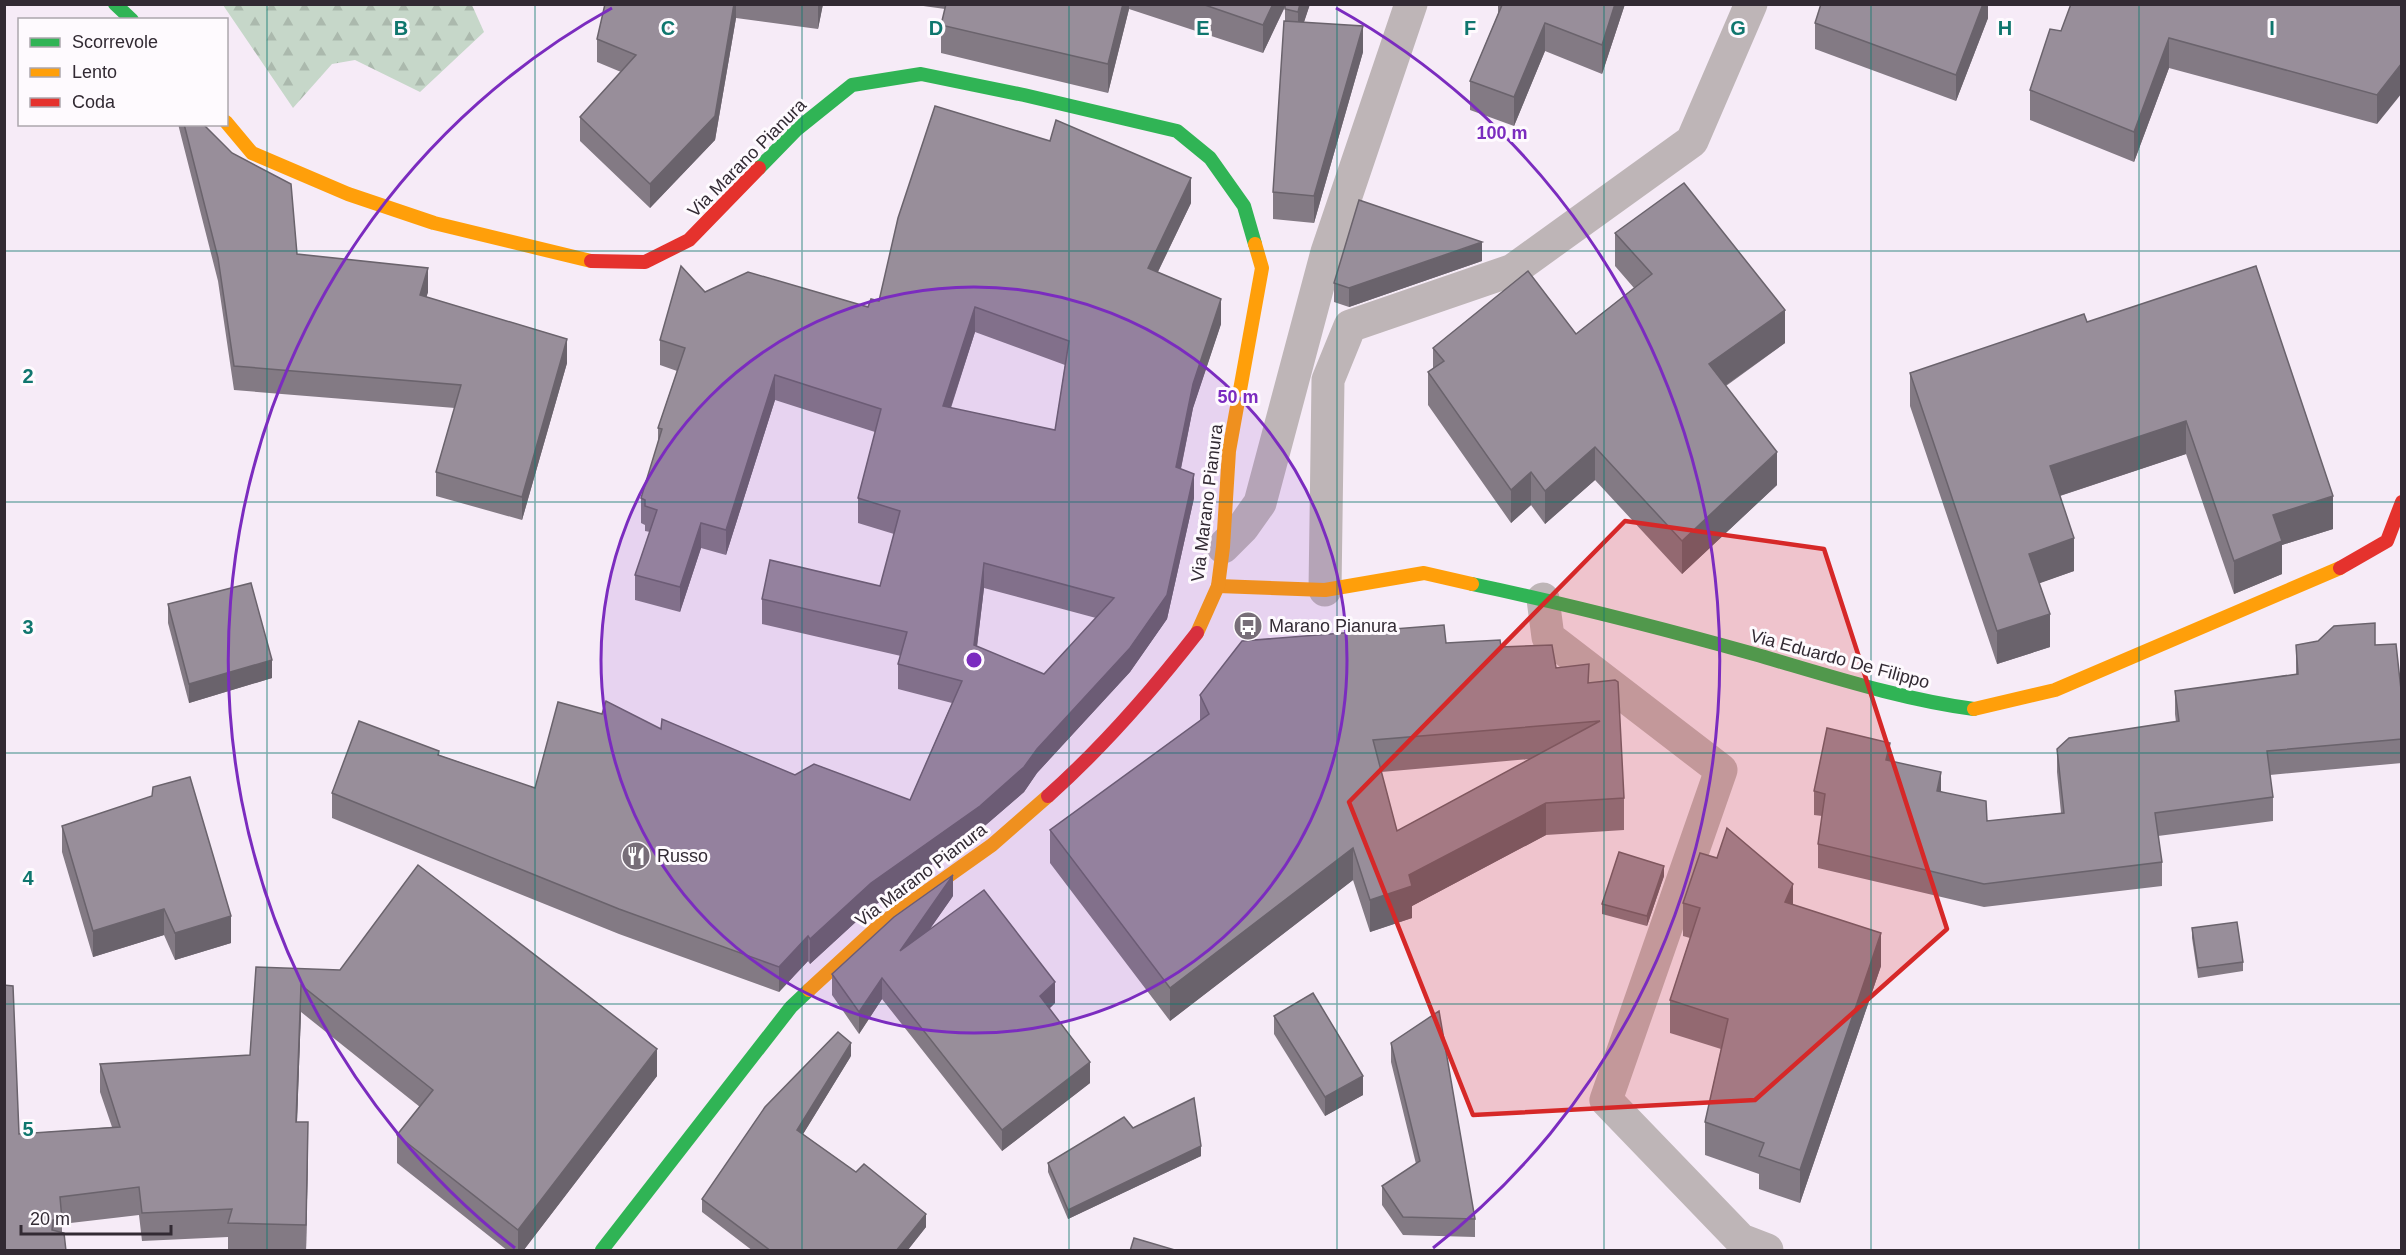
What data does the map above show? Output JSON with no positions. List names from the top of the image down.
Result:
{
  "streets": {
    "street": ["Via Marano Pianura", "Via Eduardo De Filippo"]
  },
  "crossings": [
    ["Via Marano Pianura", "Via Eduardo De Filippo"]
  ],
  "places": {
    "bus stop": ["Marano Pianura"],
    "restaurant": ["Russo"]
  },
  "legend": ["Scorrevole", "Lento", "Coda"],
  "scale_bar": "20 m",
  "grid": {
    "columns": [
      "B",
      "C",
      "D",
      "E",
      "F",
      "G",
      "H",
      "I"
    ],
    "rows": [
      "2",
      "3",
      "4",
      "5"
    ]
  },
  "rings": ["100 m", "50 m"]
}
